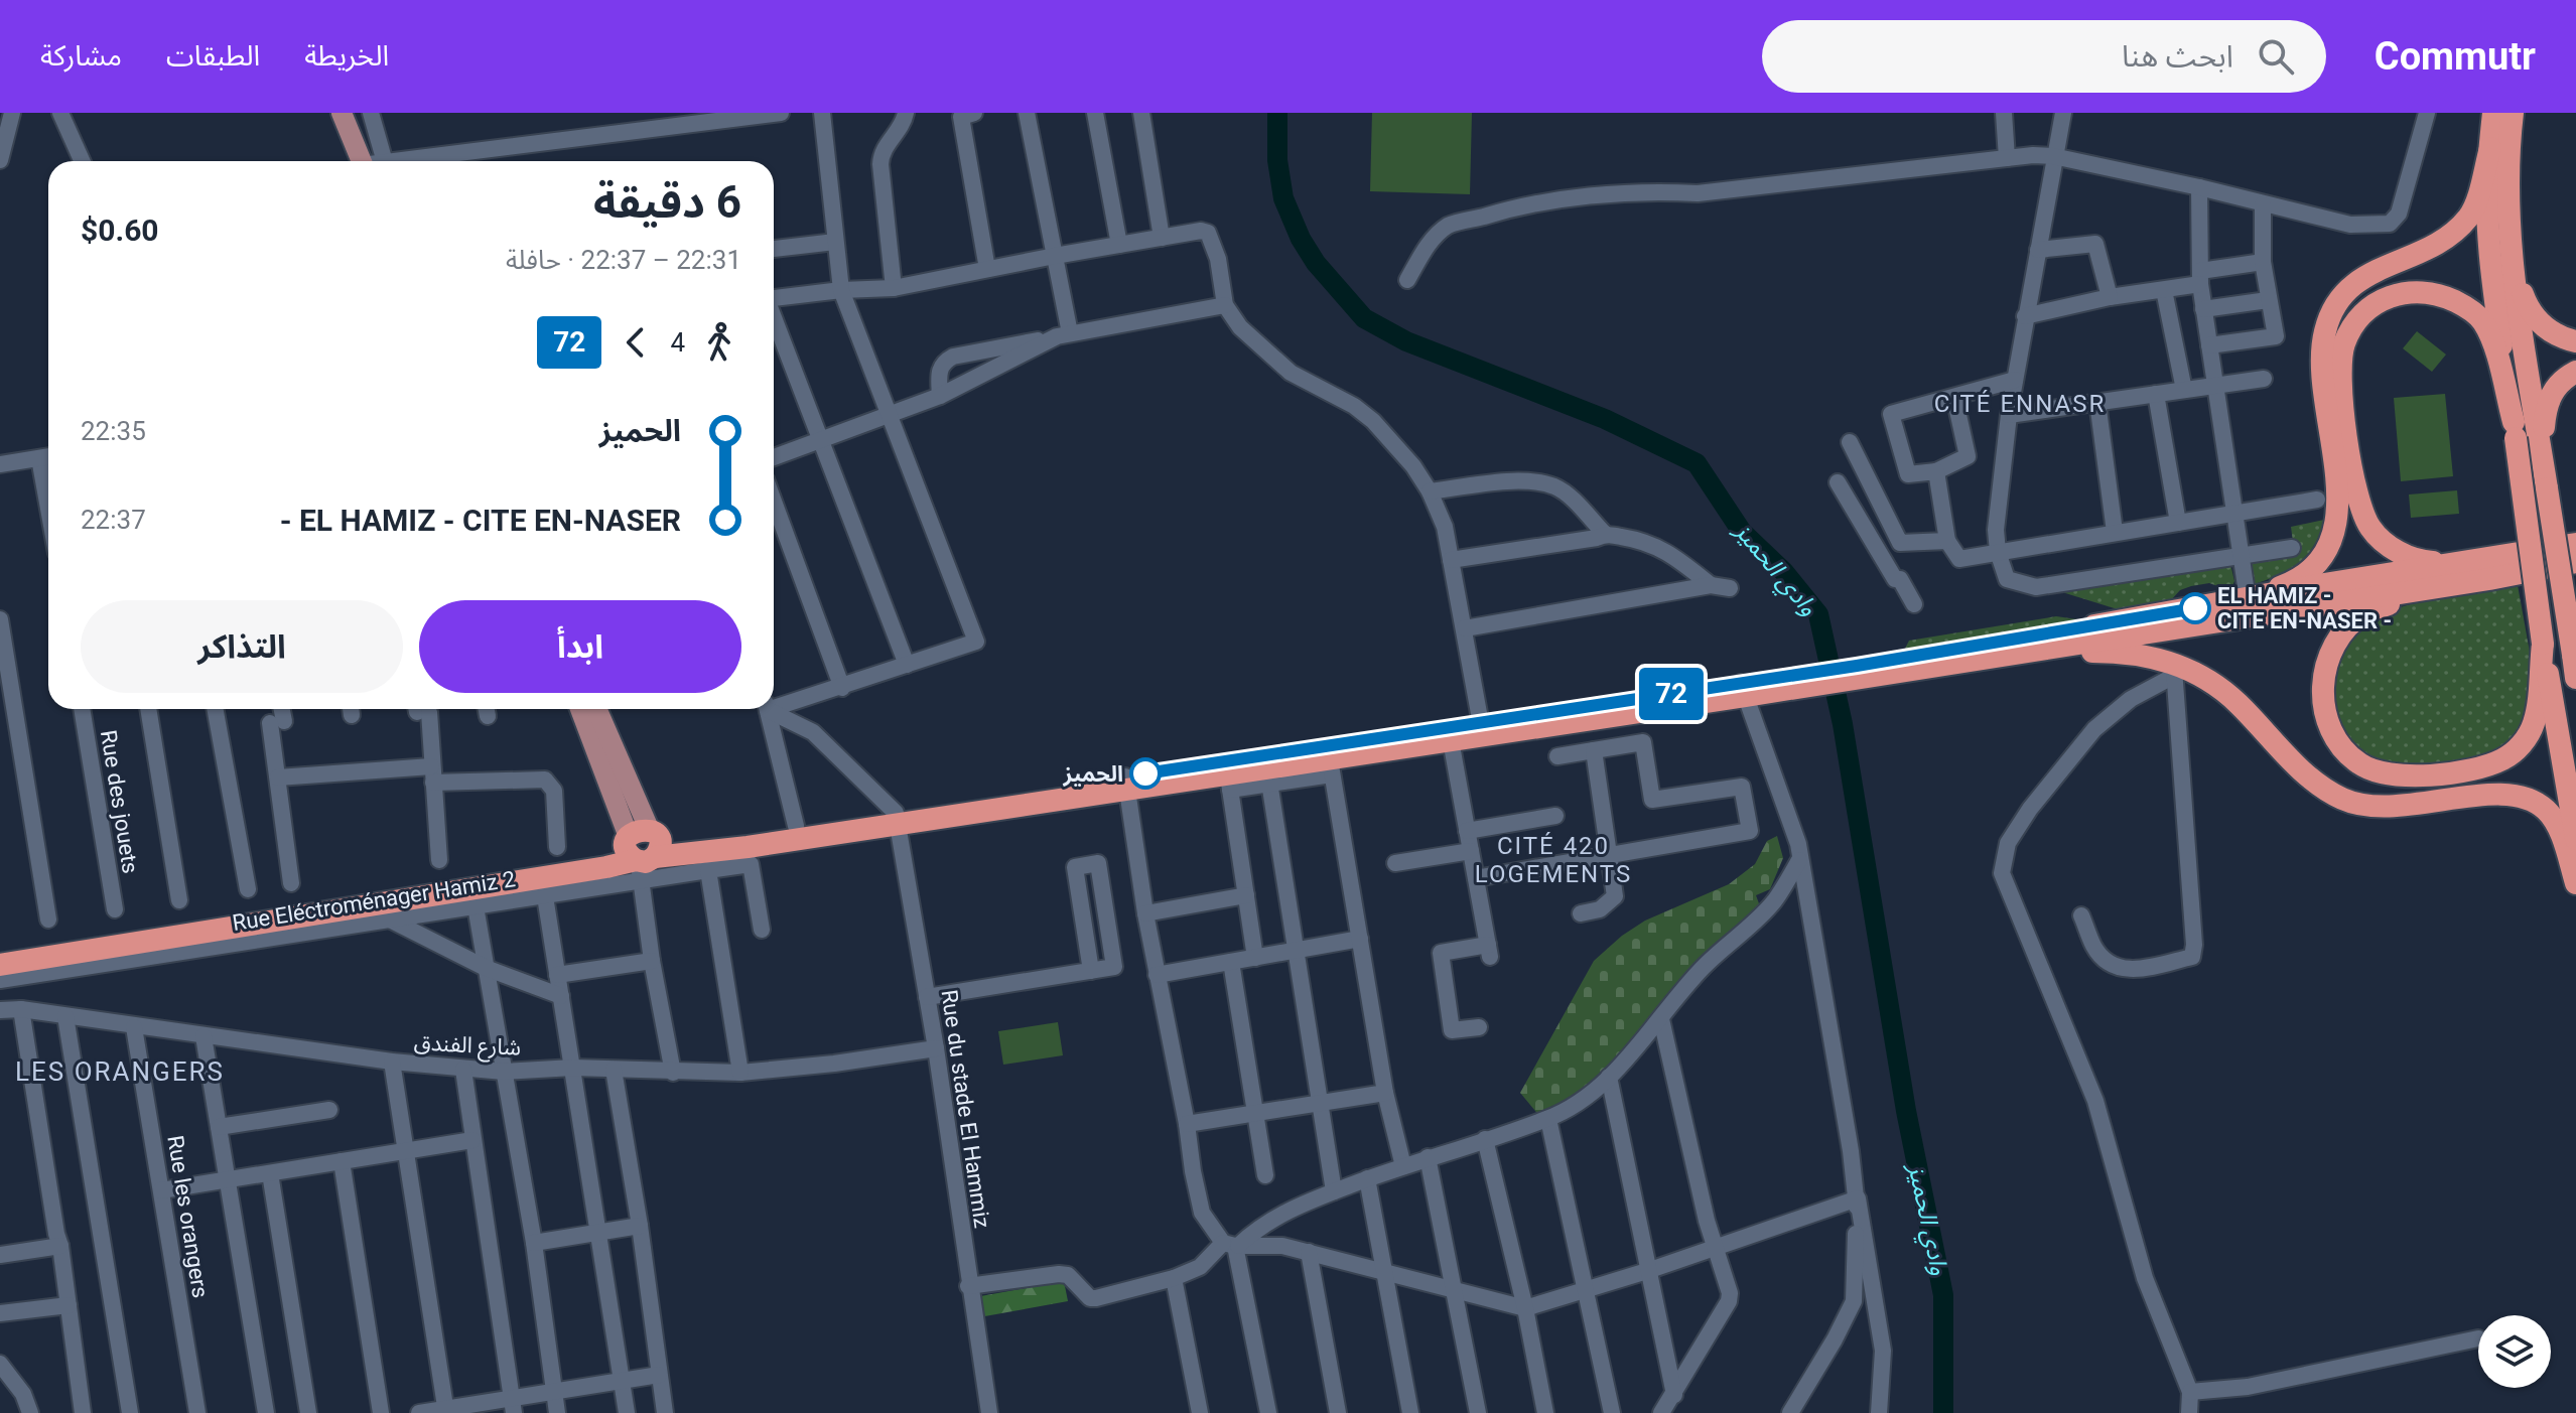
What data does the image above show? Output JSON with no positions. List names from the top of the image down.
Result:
{
  "streets": {
    "street": [
      "Rue des jouets",
      "Rue Eléctroménager Hamiz 2",
      "شارع الفندق",
      "Rue du stade El Hammiz",
      "Rue les orangers"
    ]
  },
  "crossings": [
    ["شارع الفندق", "Rue du stade El Hammiz"],
    ["شارع الفندق", "Rue les orangers"]
  ],
  "districts": ["CITÉ ENNASR", "CITÉ 420 LOGEMENTS", "LES ORANGERS"],
  "water": ["وادي الحميز"],
  "places": ["EL HAMIZ - CITE EN-NASER -", "الحميز"],
  "lines": ["bus line 72"],
  "page": {
    "header": "Commutr",
    "search": "ابحث هنا",
    "nav": ["الخريطة", "الطبقات", "مشاركة"],
    "on_map": "72",
    "heading": ["6 دقيقة", "22:31 – 22:37 · حافلة", "$0.60"],
    "legs": ["4", "72"],
    "list": [
      {
        "name": "الحميز",
        "value": "22:35"
      },
      {
        "name": "EL HAMIZ - CITE EN-NASER -",
        "value": "22:37"
      }
    ],
    "buttons": ["ابدأ", "التذاكر"]
  }
}
